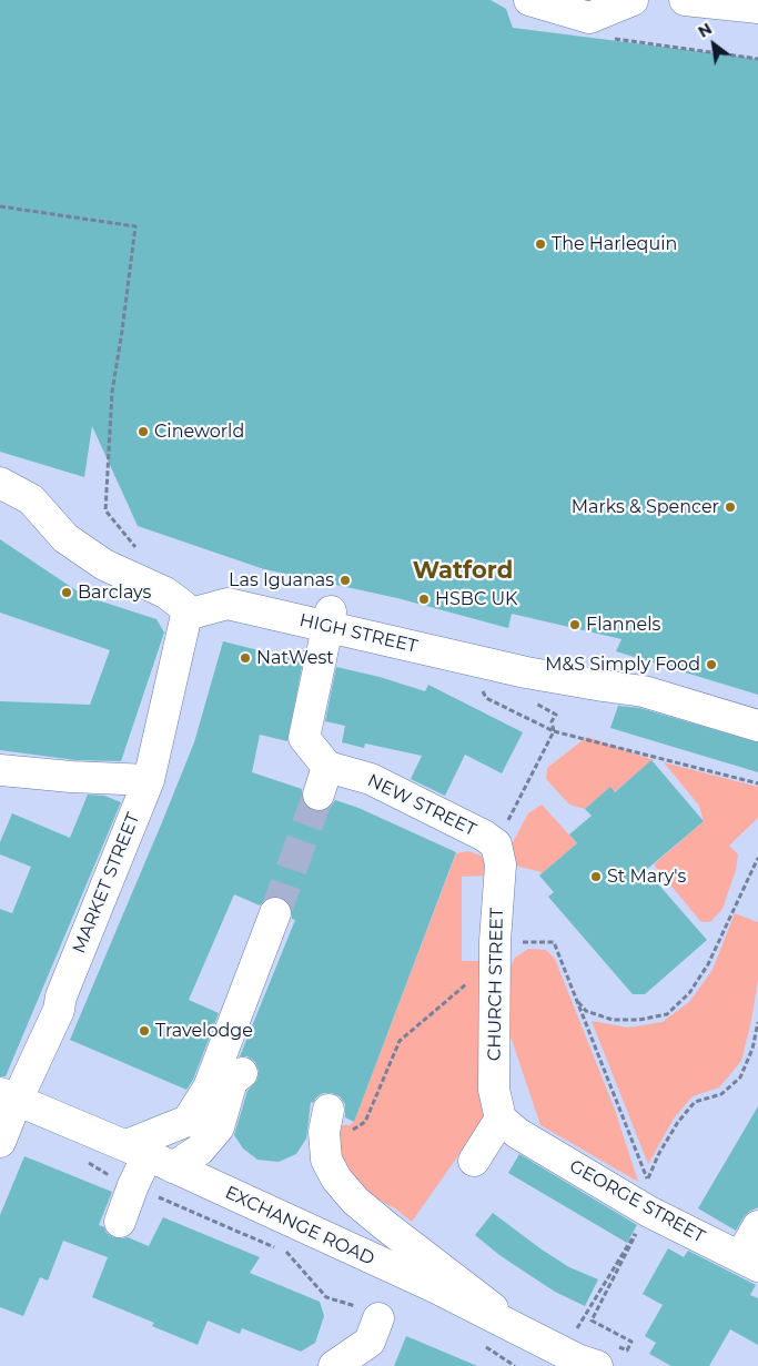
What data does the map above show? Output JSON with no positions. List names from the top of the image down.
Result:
{
  "streets": {
    "street": [
      "HIGH STREET",
      "NEW STREET",
      "MARKET STREET",
      "CHURCH STREET",
      "GEORGE STREET",
      "EXCHANGE ROAD"
    ]
  },
  "crossings": [
    ["HIGH STREET", "MARKET STREET"],
    ["NEW STREET", "CHURCH STREET"],
    ["MARKET STREET", "EXCHANGE ROAD"],
    ["CHURCH STREET", "GEORGE STREET"]
  ],
  "districts": ["Watford"],
  "places": [
    "The Harlequin",
    "Cineworld",
    "Marks & Spencer",
    "Las Iguanas",
    "Barclays",
    "HSBC UK",
    "Flannels",
    "NatWest",
    "M&S Simply Food",
    "St Mary's",
    "Travelodge"
  ],
  "north": "top left"
}
